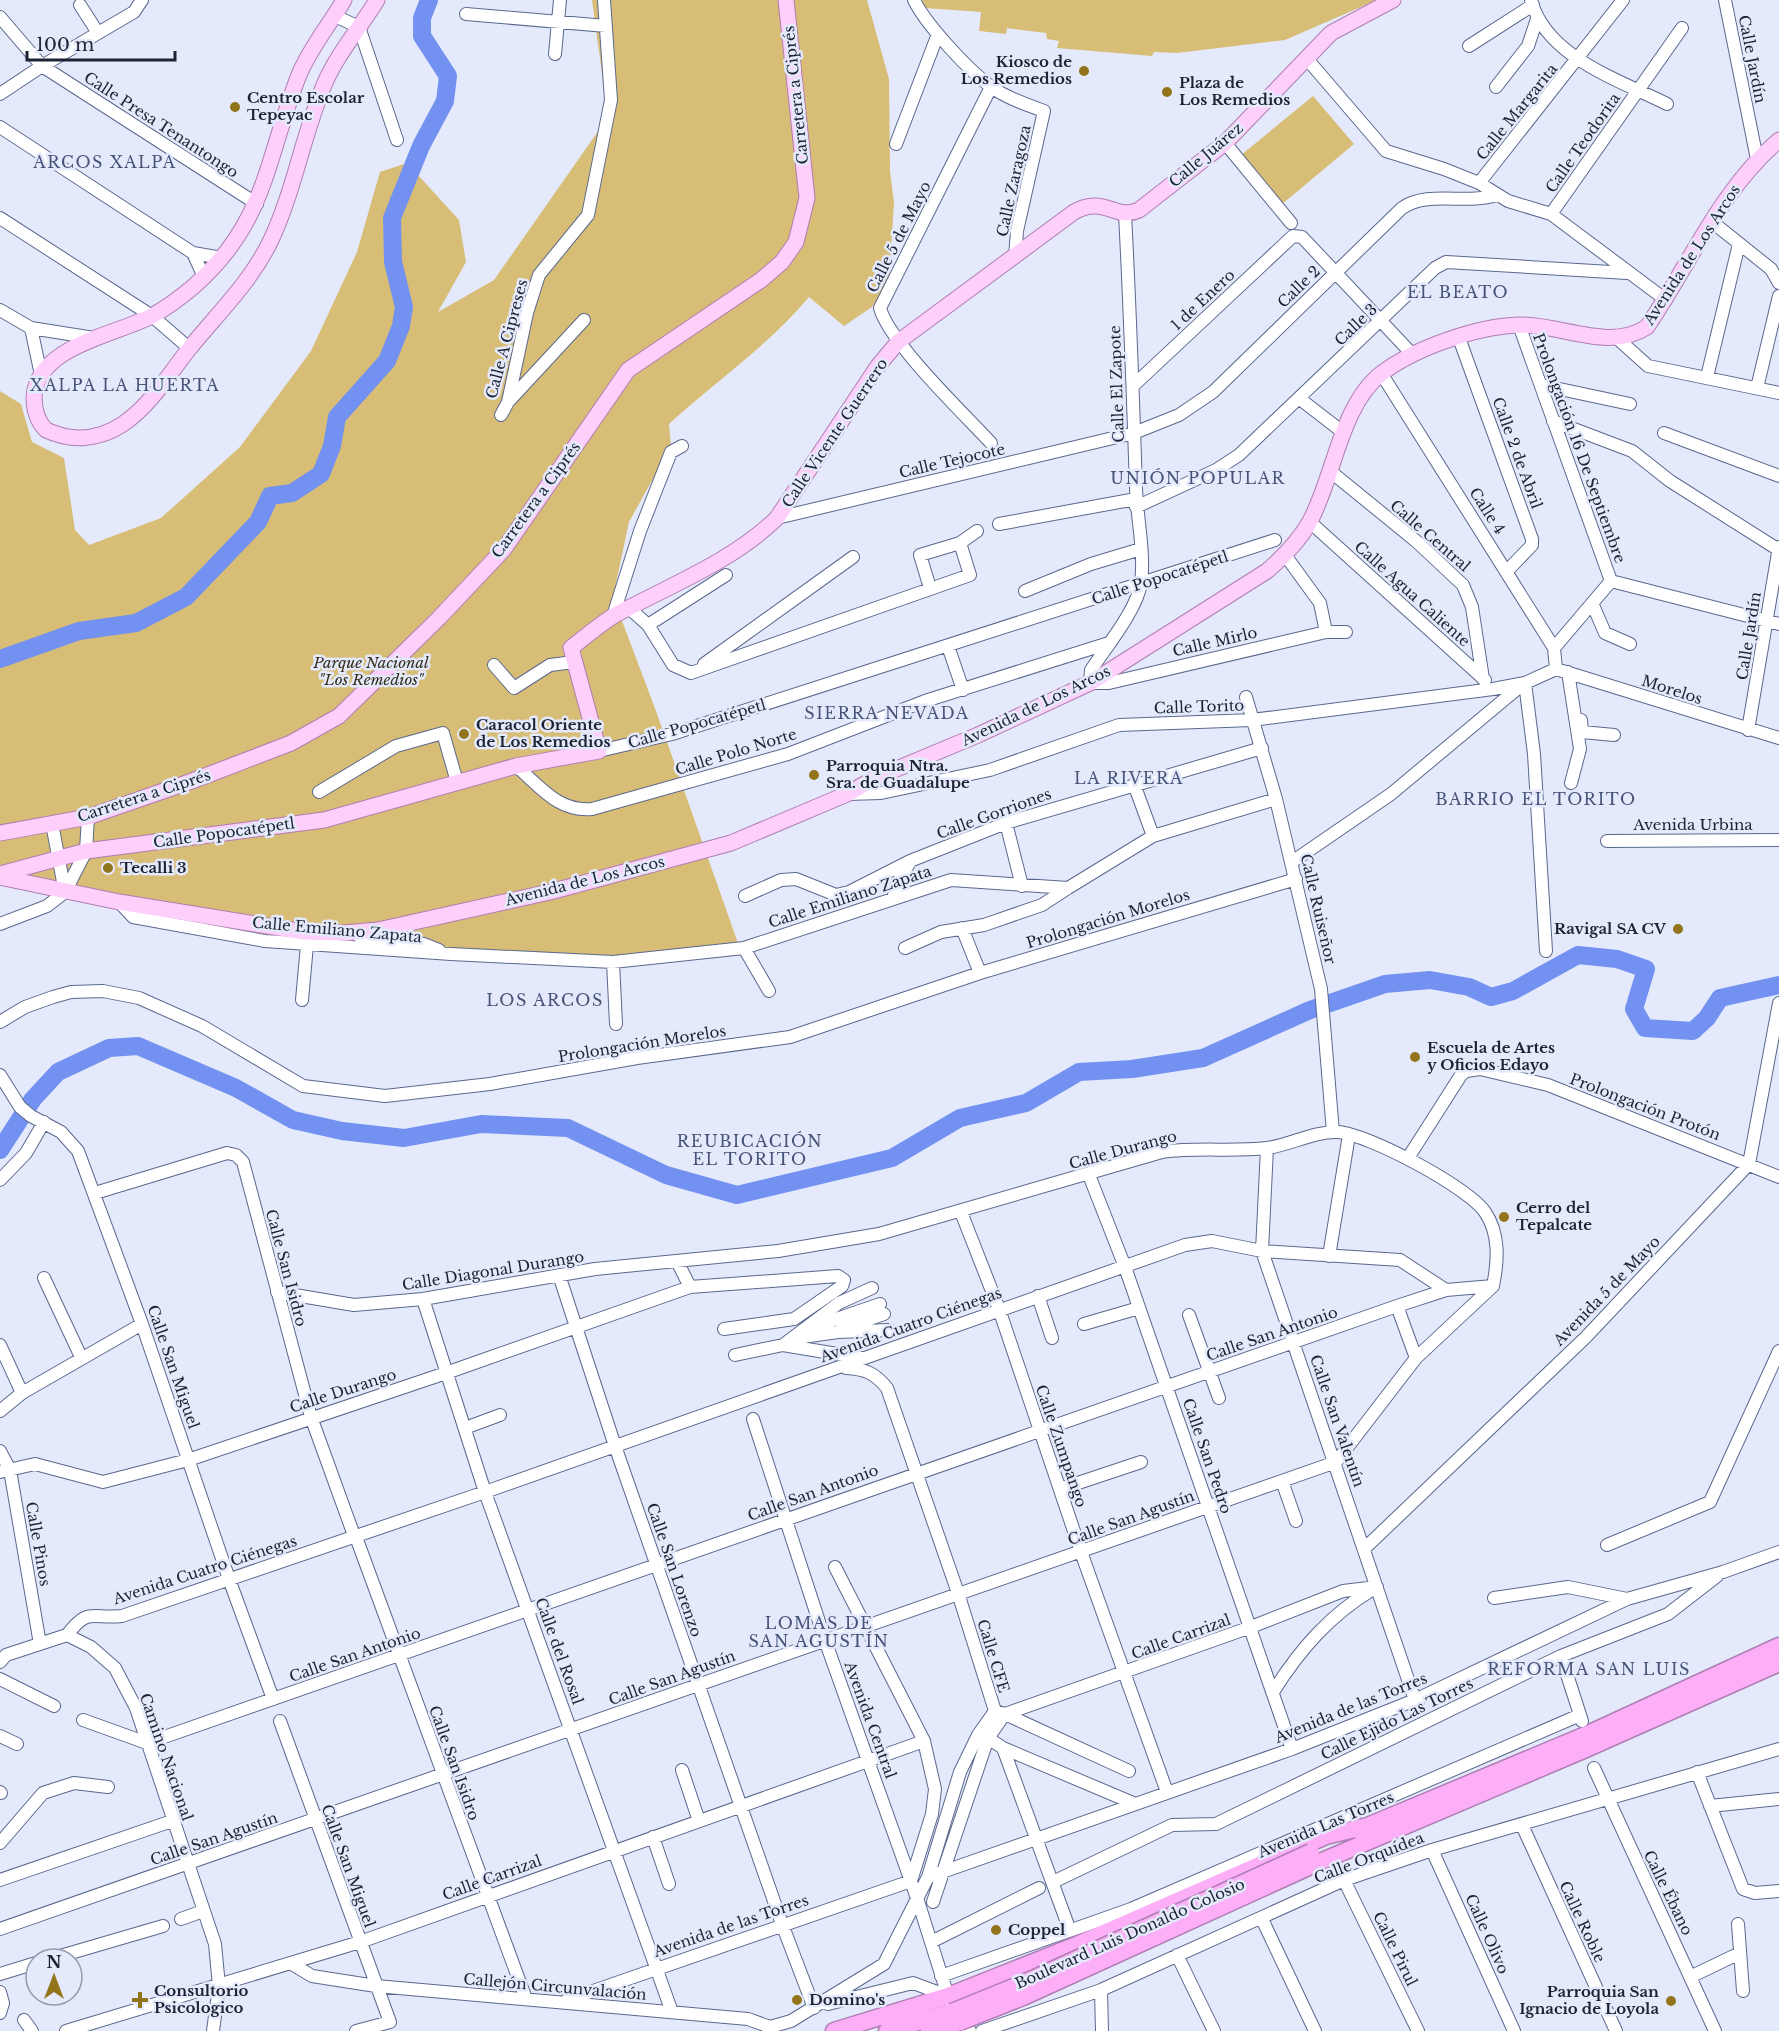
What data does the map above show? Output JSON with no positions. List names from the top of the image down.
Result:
{
  "streets": {
    "highway": ["Avenida Las Torres", "Boulevard Luis Donaldo Colosio"],
    "main road": [
      "Carretera a Ciprés",
      "Calle Juárez",
      "Avenida de Los Arcos",
      "Calle Vicente Guerrero",
      "Calle Popocatépetl"
    ],
    "street": [
      "Calle Jardín",
      "Calle Margarita",
      "Calle Presa Tenantongo",
      "Calle Teodorita",
      "Calle Zaragoza",
      "Calle 5 de Mayo",
      "Calle 2",
      "1 de Enero",
      "Calle 3",
      "Calle A Cipreses",
      "Calle El Zapote",
      "Prolongación 16 De Septiembre",
      "Calle 2 de Abril",
      "Calle Tejocote",
      "Calle 4",
      "Calle Central",
      "Calle Agua Caliente",
      "Calle Mirlo",
      "Morelos",
      "Calle Torito",
      "Calle Polo Norte",
      "Calle Gorriones",
      "Avenida Urbina",
      "Calle Emiliano Zapata",
      "Calle Ruiseñor",
      "Prolongación Morelos",
      "Prolongación Protón",
      "Calle Durango",
      "Calle San Isidro",
      "Calle Diagonal Durango",
      "Avenida 5 de Mayo",
      "Avenida Cuatro Ciénegas",
      "Calle San Antonio",
      "Calle San Miguel",
      "Calle San Valentín",
      "Calle Zumpango",
      "Calle San Pedro",
      "Calle San Agustín",
      "Calle Pinos",
      "Calle San Lorenzo",
      "Calle Carrizal",
      "Calle del Rosal",
      "Calle CFE",
      "Avenida de las Torres",
      "Calle Ejido Las Torres",
      "Avenida Central",
      "Camino Nacional",
      "Calle Orquídea",
      "Calle Ébano",
      "Calle Roble",
      "Calle Olivo",
      "Calle Pirul",
      "Callejón Circunvalación"
    ]
  },
  "crossings": [
    ["Calle Jardín", "Avenida de Los Arcos"],
    ["Calle Jardín", "Morelos"],
    ["Calle Juárez", "Calle El Zapote"],
    ["Calle Juárez", "Calle Vicente Guerrero"],
    ["Calle Zaragoza", "Calle 5 de Mayo"],
    ["Calle Zaragoza", "Calle Vicente Guerrero"],
    ["Calle 5 de Mayo", "Calle Vicente Guerrero"],
    ["Avenida de Los Arcos", "Calle El Zapote"],
    ["Avenida de Los Arcos", "Prolongación 16 De Septiembre"],
    ["Avenida de Los Arcos", "Calle 2 de Abril"],
    ["Avenida de Los Arcos", "Calle 4"],
    ["Avenida de Los Arcos", "Calle Central"],
    ["Avenida de Los Arcos", "Calle Popocatépetl"],
    ["Avenida de Los Arcos", "Calle Agua Caliente"],
    ["Avenida de Los Arcos", "Calle Mirlo"],
    ["Avenida de Los Arcos", "Calle Torito"],
    ["Avenida de Los Arcos", "Calle Emiliano Zapata"],
    ["Calle 2", "1 de Enero"],
    ["Calle 2", "Calle El Zapote"],
    ["Calle 2", "Calle Tejocote"],
    ["1 de Enero", "Calle El Zapote"],
    ["Calle 3", "Calle El Zapote"],
    ["Calle El Zapote", "Calle Vicente Guerrero"],
    ["Calle El Zapote", "Calle Tejocote"],
    ["Calle El Zapote", "Calle Popocatépetl"],
    ["Calle El Zapote", "Calle Mirlo"],
    ["Calle El Zapote", "Calle Polo Norte"],
    ["Calle Vicente Guerrero", "Calle Tejocote"],
    ["Calle 2 de Abril", "Calle 4"],
    ["Calle 4", "Morelos"],
    ["Calle 4", "Calle Torito"],
    ["Calle Central", "Calle Agua Caliente"],
    ["Calle Popocatépetl", "Calle Polo Norte"],
    ["Calle Agua Caliente", "Calle Torito"],
    ["Morelos", "Calle Torito"],
    ["Calle Torito", "Calle Ruiseñor"],
    ["Calle Gorriones", "Calle Ruiseñor"],
    ["Calle Ruiseñor", "Prolongación Morelos"],
    ["Calle Ruiseñor", "Calle Durango"],
    ["Prolongación Protón", "Calle Durango"],
    ["Prolongación Protón", "Avenida 5 de Mayo"],
    ["Calle Durango", "Calle San Isidro"],
    ["Calle Durango", "Calle Diagonal Durango"],
    ["Calle Durango", "Calle San Antonio"],
    ["Calle Durango", "Calle San Miguel"],
    ["Calle Durango", "Calle San Valentín"],
    ["Calle Durango", "Calle Zumpango"],
    ["Calle Durango", "Calle San Pedro"],
    ["Calle Durango", "Calle Pinos"],
    ["Calle Durango", "Calle San Lorenzo"],
    ["Calle Durango", "Calle del Rosal"],
    ["Calle San Isidro", "Calle Diagonal Durango"],
    ["Calle San Isidro", "Avenida Cuatro Ciénegas"],
    ["Calle San Isidro", "Calle San Antonio"],
    ["Calle San Isidro", "Calle San Miguel"],
    ["Calle San Isidro", "Calle San Agustín"],
    ["Calle San Isidro", "Calle Carrizal"],
    ["Calle San Isidro", "Callejón Circunvalación"],
    ["Calle Diagonal Durango", "Calle San Lorenzo"],
    ["Calle Diagonal Durango", "Calle del Rosal"],
    ["Avenida 5 de Mayo", "Calle San Valentín"],
    ["Avenida Cuatro Ciénegas", "Calle San Antonio"],
    ["Avenida Cuatro Ciénegas", "Calle San Miguel"],
    ["Avenida Cuatro Ciénegas", "Calle San Valentín"],
    ["Avenida Cuatro Ciénegas", "Calle Zumpango"],
    ["Avenida Cuatro Ciénegas", "Calle San Pedro"],
    ["Avenida Cuatro Ciénegas", "Calle San Lorenzo"],
    ["Avenida Cuatro Ciénegas", "Calle del Rosal"],
    ["Avenida Cuatro Ciénegas", "Calle CFE"],
    ["Avenida Cuatro Ciénegas", "Camino Nacional"],
    ["Calle San Antonio", "Calle San Miguel"],
    ["Calle San Antonio", "Calle San Valentín"],
    ["Calle San Antonio", "Calle Zumpango"],
    ["Calle San Antonio", "Calle San Pedro"],
    ["Calle San Antonio", "Calle San Lorenzo"],
    ["Calle San Antonio", "Calle del Rosal"],
    ["Calle San Antonio", "Calle CFE"],
    ["Calle San Antonio", "Avenida Central"],
    ["Calle San Antonio", "Camino Nacional"],
    ["Calle San Miguel", "Calle San Agustín"],
    ["Calle San Miguel", "Calle Carrizal"],
    ["Calle San Miguel", "Callejón Circunvalación"],
    ["Calle San Valentín", "Calle San Agustín"],
    ["Calle San Valentín", "Calle Carrizal"],
    ["Calle San Valentín", "Avenida de las Torres"],
    ["Calle Zumpango", "Calle San Agustín"],
    ["Calle Zumpango", "Calle Carrizal"],
    ["Calle Zumpango", "Avenida de las Torres"],
    ["Calle San Pedro", "Calle San Agustín"],
    ["Calle San Pedro", "Calle Carrizal"],
    ["Calle San Pedro", "Avenida de las Torres"],
    ["Calle San Agustín", "Calle San Lorenzo"],
    ["Calle San Agustín", "Calle del Rosal"],
    ["Calle San Agustín", "Calle CFE"],
    ["Calle San Agustín", "Avenida Central"],
    ["Calle San Agustín", "Camino Nacional"],
    ["Calle San Lorenzo", "Calle Carrizal"],
    ["Calle San Lorenzo", "Calle CFE"],
    ["Calle San Lorenzo", "Avenida de las Torres"],
    ["Calle San Lorenzo", "Callejón Circunvalación"],
    ["Calle Carrizal", "Calle del Rosal"],
    ["Calle Carrizal", "Calle CFE"],
    ["Calle Carrizal", "Avenida Central"],
    ["Calle Carrizal", "Camino Nacional"],
    ["Calle Carrizal", "Callejón Circunvalación"],
    ["Calle del Rosal", "Avenida de las Torres"],
    ["Calle del Rosal", "Callejón Circunvalación"],
    ["Calle CFE", "Avenida de las Torres"],
    ["Calle CFE", "Avenida Central"],
    ["Calle CFE", "Callejón Circunvalación"],
    ["Avenida de las Torres", "Calle Ejido Las Torres"],
    ["Avenida de las Torres", "Avenida Central"],
    ["Avenida de las Torres", "Callejón Circunvalación"],
    ["Calle Ejido Las Torres", "Avenida Las Torres"],
    ["Avenida Central", "Avenida Las Torres"],
    ["Avenida Central", "Calle Orquídea"],
    ["Avenida Las Torres", "Boulevard Luis Donaldo Colosio"],
    ["Calle Orquídea", "Calle Ébano"],
    ["Calle Orquídea", "Calle Roble"],
    ["Calle Orquídea", "Calle Olivo"],
    ["Calle Orquídea", "Calle Pirul"]
  ],
  "districts": [
    "ARCOS XALPA",
    "EL BEATO",
    "XALPA LA HUERTA",
    "UNIÓN POPULAR",
    "SIERRA NEVADA",
    "LA RIVERA",
    "BARRIO EL TORITO",
    "LOS ARCOS",
    "REUBICACIÓN EL TORITO",
    "LOMAS DE SAN AGUSTÍN",
    "REFORMA SAN LUIS"
  ],
  "parks": ["Parque Nacional \"Los Remedios\""],
  "places": {
    "other": [
      "Kiosco de Los Remedios",
      "Plaza de Los Remedios",
      "Centro Escolar Tepeyac",
      "Caracol Oriente de Los Remedios",
      "Parroquia Ntra. Sra. de Guadalupe",
      "Tecalli 3",
      "Ravigal SA CV",
      "Escuela de Artes y Oficios Edayo",
      "Cerro del Tepalcate",
      "Coppel",
      "Domino's",
      "Parroquia San Ignacio de Loyola"
    ],
    "health": ["Consultorio Psicologico"]
  },
  "scale_bar": "100 m",
  "north": "top"
}
